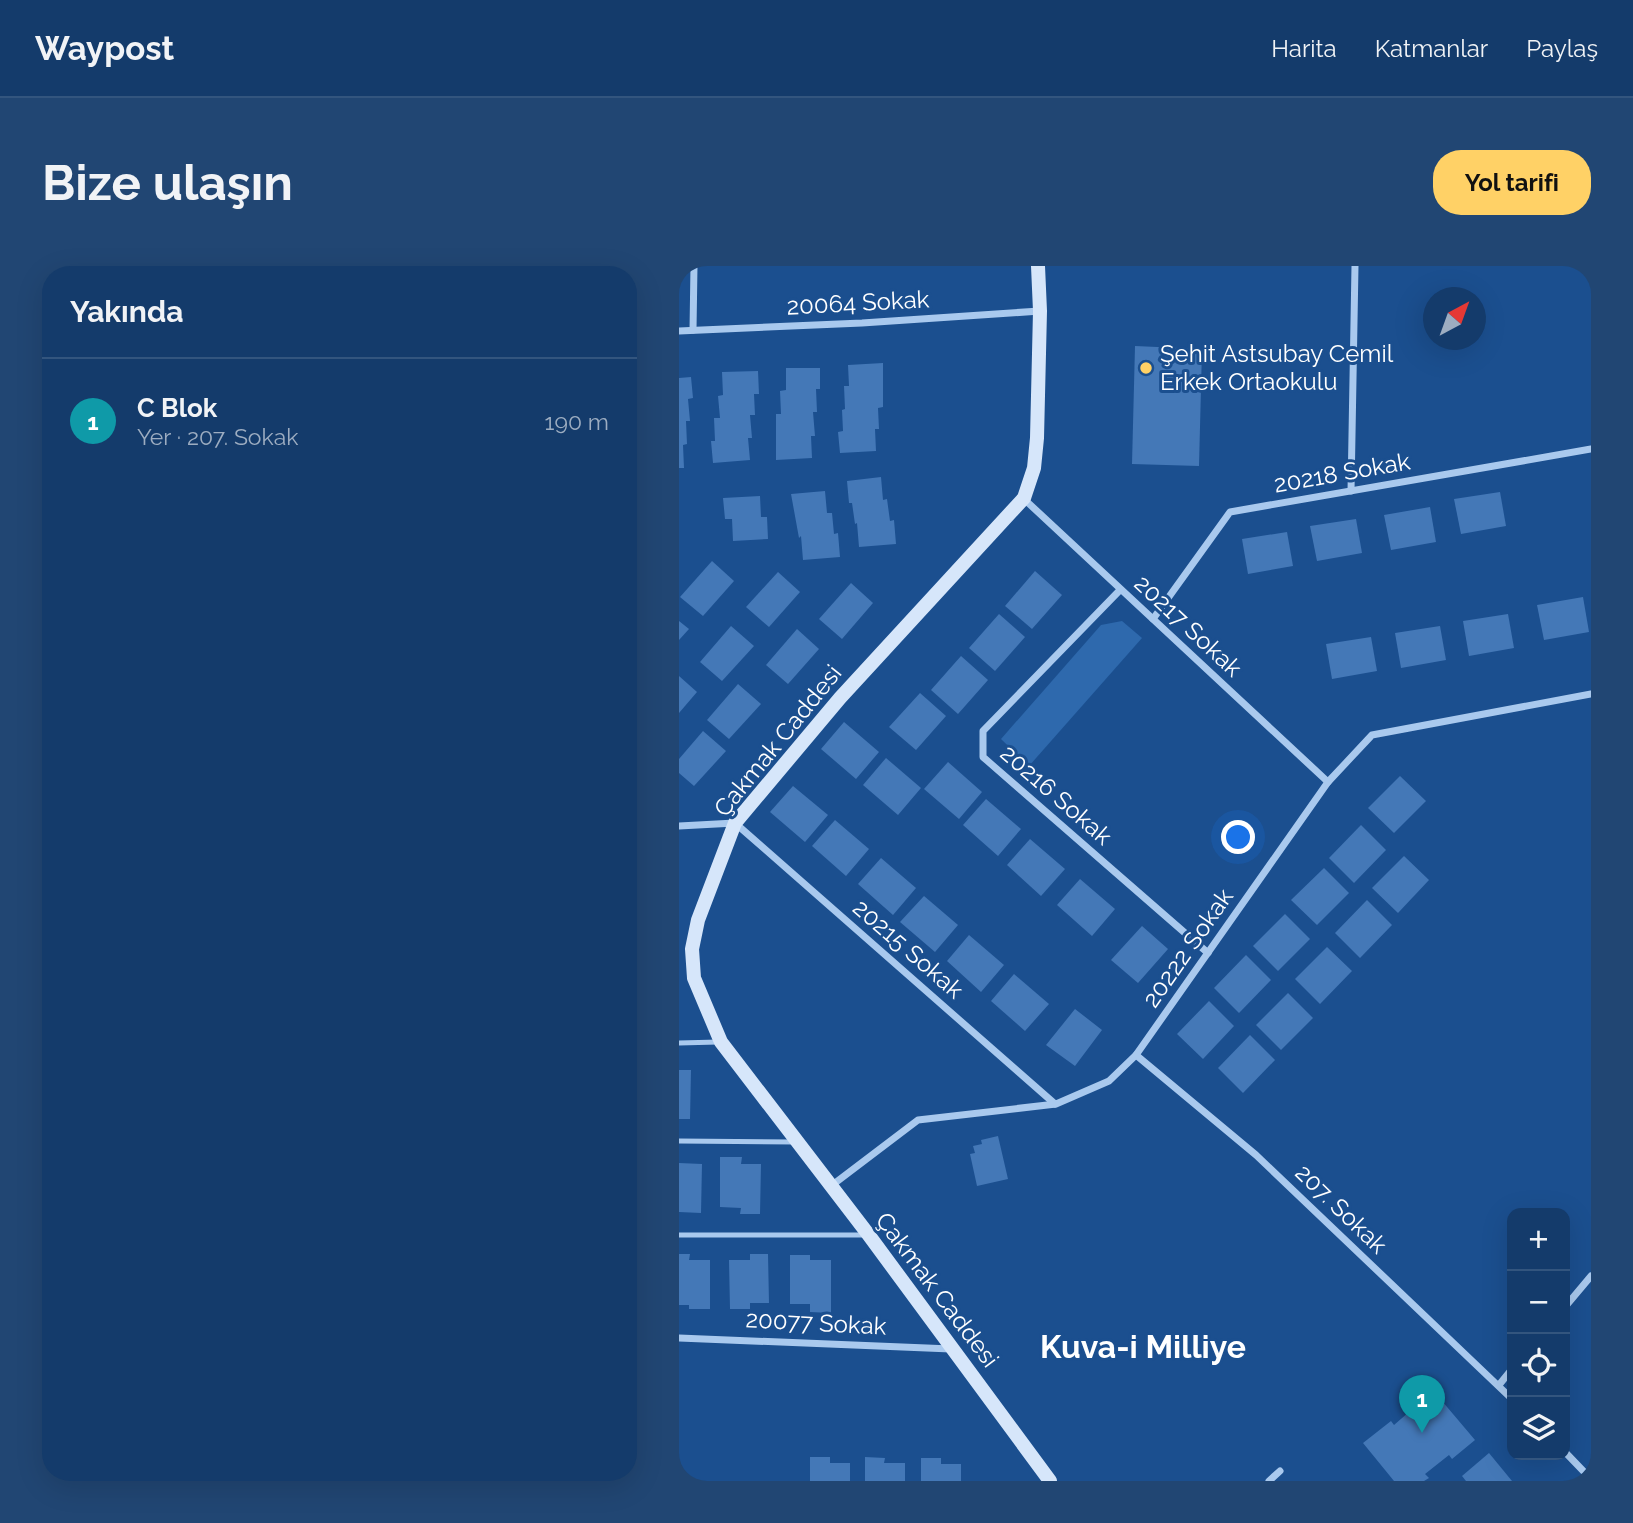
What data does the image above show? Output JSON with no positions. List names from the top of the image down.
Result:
{
  "streets": {
    "main road": ["Çakmak Caddesi"],
    "street": [
      "20064 Sokak",
      "20218 Sokak",
      "20217 Sokak",
      "20216 Sokak",
      "20222 Sokak",
      "20215 Sokak",
      "207. Sokak",
      "20077 Sokak"
    ]
  },
  "crossings": [
    ["20064 Sokak", "Çakmak Caddesi"],
    ["20218 Sokak", "20217 Sokak"],
    ["20217 Sokak", "Çakmak Caddesi"],
    ["20217 Sokak", "20216 Sokak"],
    ["20217 Sokak", "20222 Sokak"],
    ["Çakmak Caddesi", "20222 Sokak"],
    ["Çakmak Caddesi", "20215 Sokak"],
    ["Çakmak Caddesi", "20077 Sokak"],
    ["20216 Sokak", "20222 Sokak"],
    ["20222 Sokak", "20215 Sokak"],
    ["20222 Sokak", "207. Sokak"]
  ],
  "districts": ["Kuva-i̇ Milliye"],
  "places": ["Şehit Astsubay Cemil Erkek Ortaokulu"],
  "north": "top right",
  "page": {
    "header": "Waypost",
    "nav": ["Harita", "Katmanlar", "Paylaş"],
    "buttons": "Yol tarifi",
    "title": "Bize ulaşın",
    "heading": "Yakında",
    "list": [
      {
        "mark": "1",
        "name": "C Blok",
        "note": "Yer · 207. Sokak",
        "value": "190 m"
      }
    ],
    "map_buttons": ["+", "−"],
    "pins": "1"
  }
}
